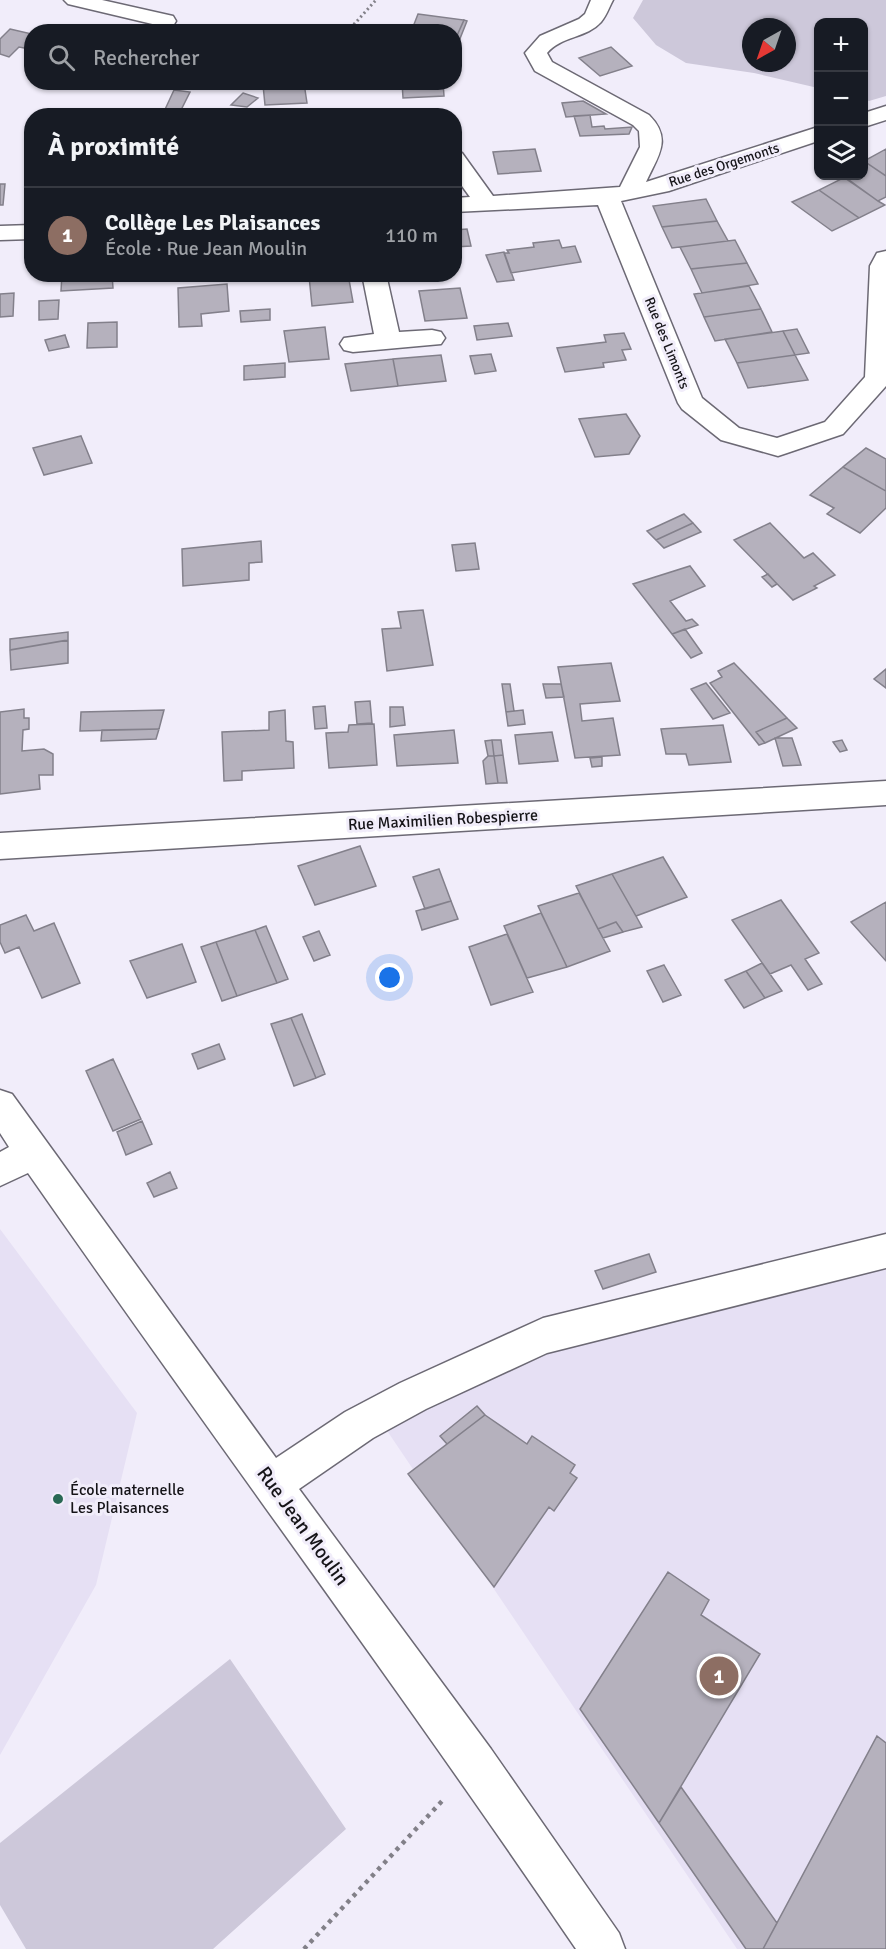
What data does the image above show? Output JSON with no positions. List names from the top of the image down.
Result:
{
  "streets": {
    "street": [
      "Rue des Orgemonts",
      "Rue des Limonts",
      "Rue Maximilien Robespierre",
      "Rue Jean Moulin"
    ]
  },
  "crossings": [
    ["Rue des Orgemonts", "Rue des Limonts"]
  ],
  "places": ["École maternelle Les Plaisances"],
  "north": "bottom left",
  "page": {
    "map_buttons": ["+", "−"],
    "search": "Rechercher",
    "heading": "À proximité",
    "list": [
      {
        "mark": "1",
        "name": "Collège Les Plaisances",
        "note": "École · Rue Jean Moulin",
        "value": "110 m"
      }
    ],
    "pins": "1"
  }
}
